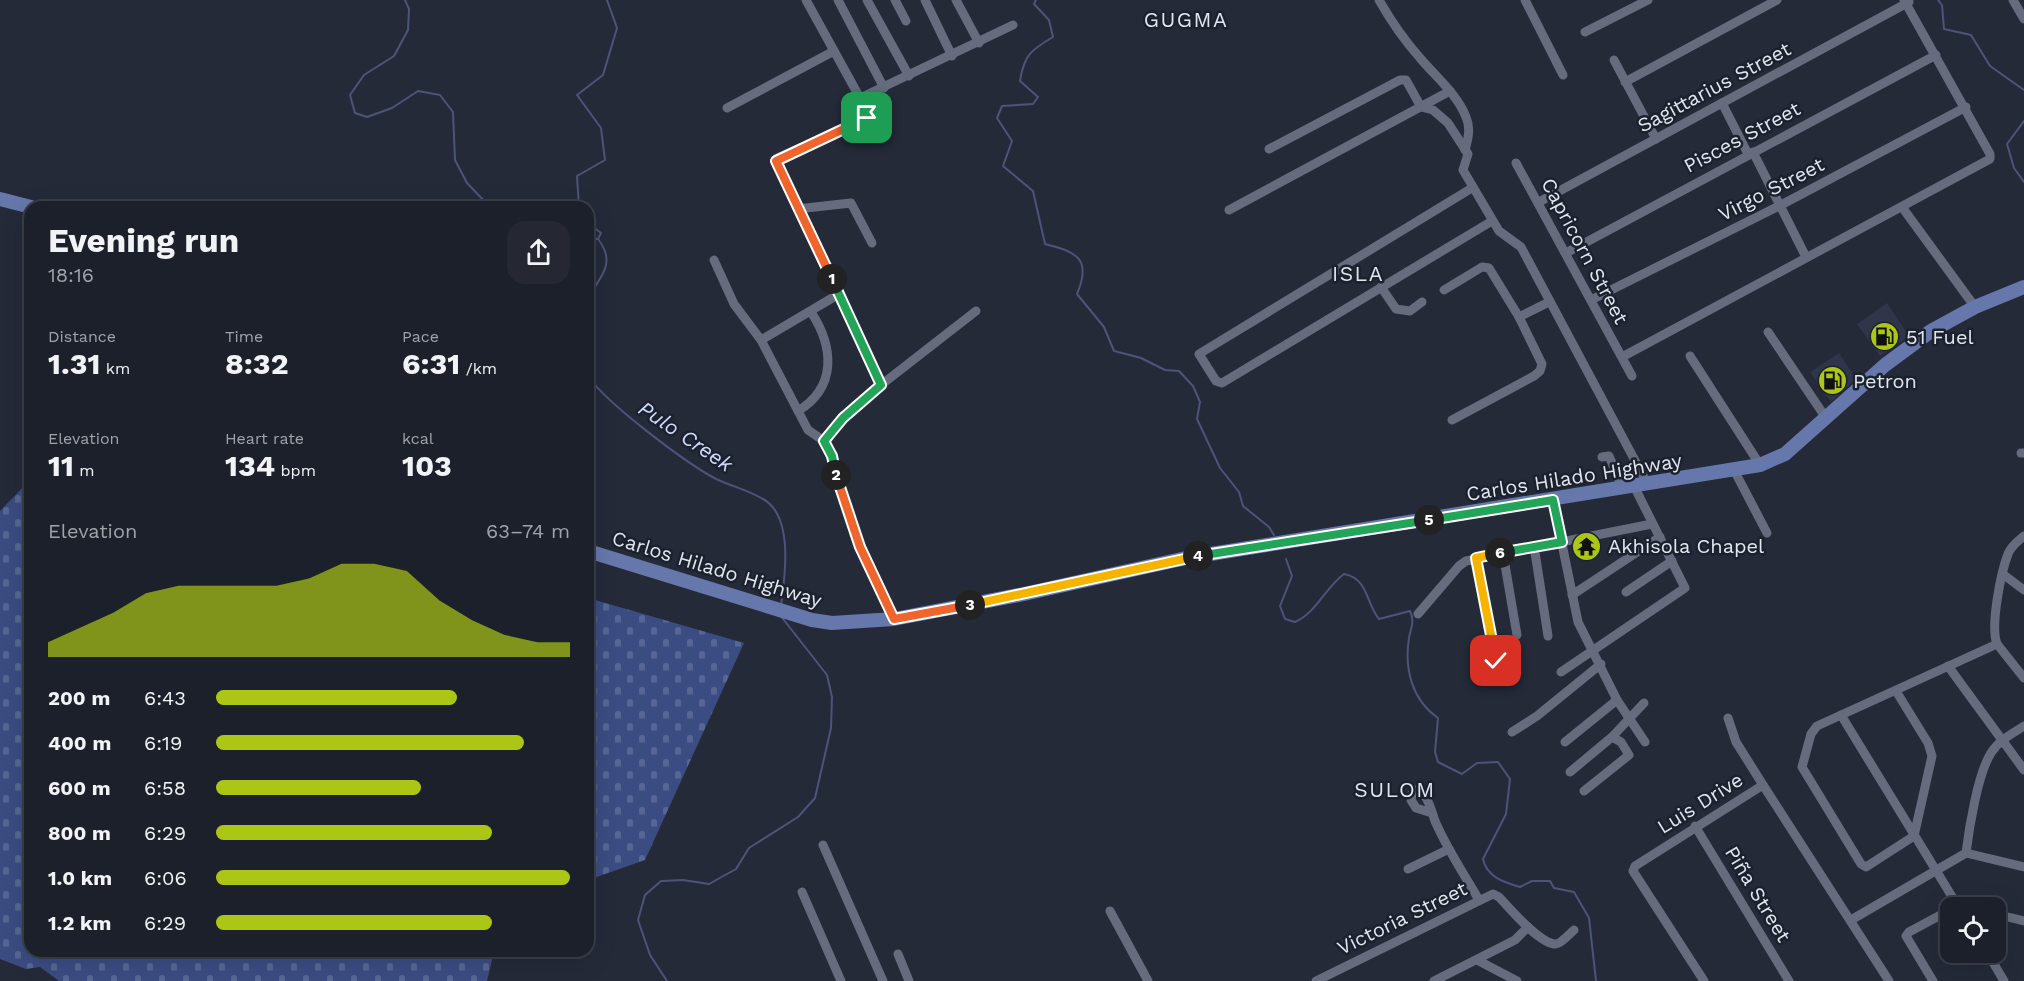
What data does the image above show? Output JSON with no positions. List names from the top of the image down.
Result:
{
  "streets": {
    "main road": ["Carlos Hilado Highway"],
    "street": [
      "Sagittarius Street",
      "Pisces Street",
      "Virgo Street",
      "Capricorn Street",
      "Luis Drive",
      "Piña Street",
      "Victoria Street"
    ]
  },
  "crossings": [
    ["Sagittarius Street", "Capricorn Street"],
    ["Pisces Street", "Capricorn Street"],
    ["Virgo Street", "Capricorn Street"],
    ["Luis Drive", "Piña Street"]
  ],
  "districts": ["GUGMA", "ISLA", "SULOM"],
  "water": ["Pulo Creek"],
  "places": {
    "fuel station": ["51 Fuel", "Petron"],
    "temple": ["Akhisola Chapel"]
  },
  "page": {
    "heading": ["Evening run", "18:16"],
    "pins": [
      "1",
      "2",
      "5",
      "6",
      "4",
      "3"
    ],
    "stats": [
      ["Distance", "1.31 km"],
      ["Time", "8:32"],
      ["Pace", "6:31 /km"],
      ["Elevation", "11 m"],
      ["Heart rate", "134 bpm"],
      ["kcal", "103"]
    ],
    "chart": ["Elevation", "63–74 m"],
    "list": [
      {
        "name": "200 m",
        "note": "6:43"
      },
      {
        "name": "400 m",
        "note": "6:19"
      },
      {
        "name": "600 m",
        "note": "6:58"
      },
      {
        "name": "800 m",
        "note": "6:29"
      },
      {
        "name": "1.0 km",
        "note": "6:06"
      },
      {
        "name": "1.2 km",
        "note": "6:29"
      }
    ]
  }
}
